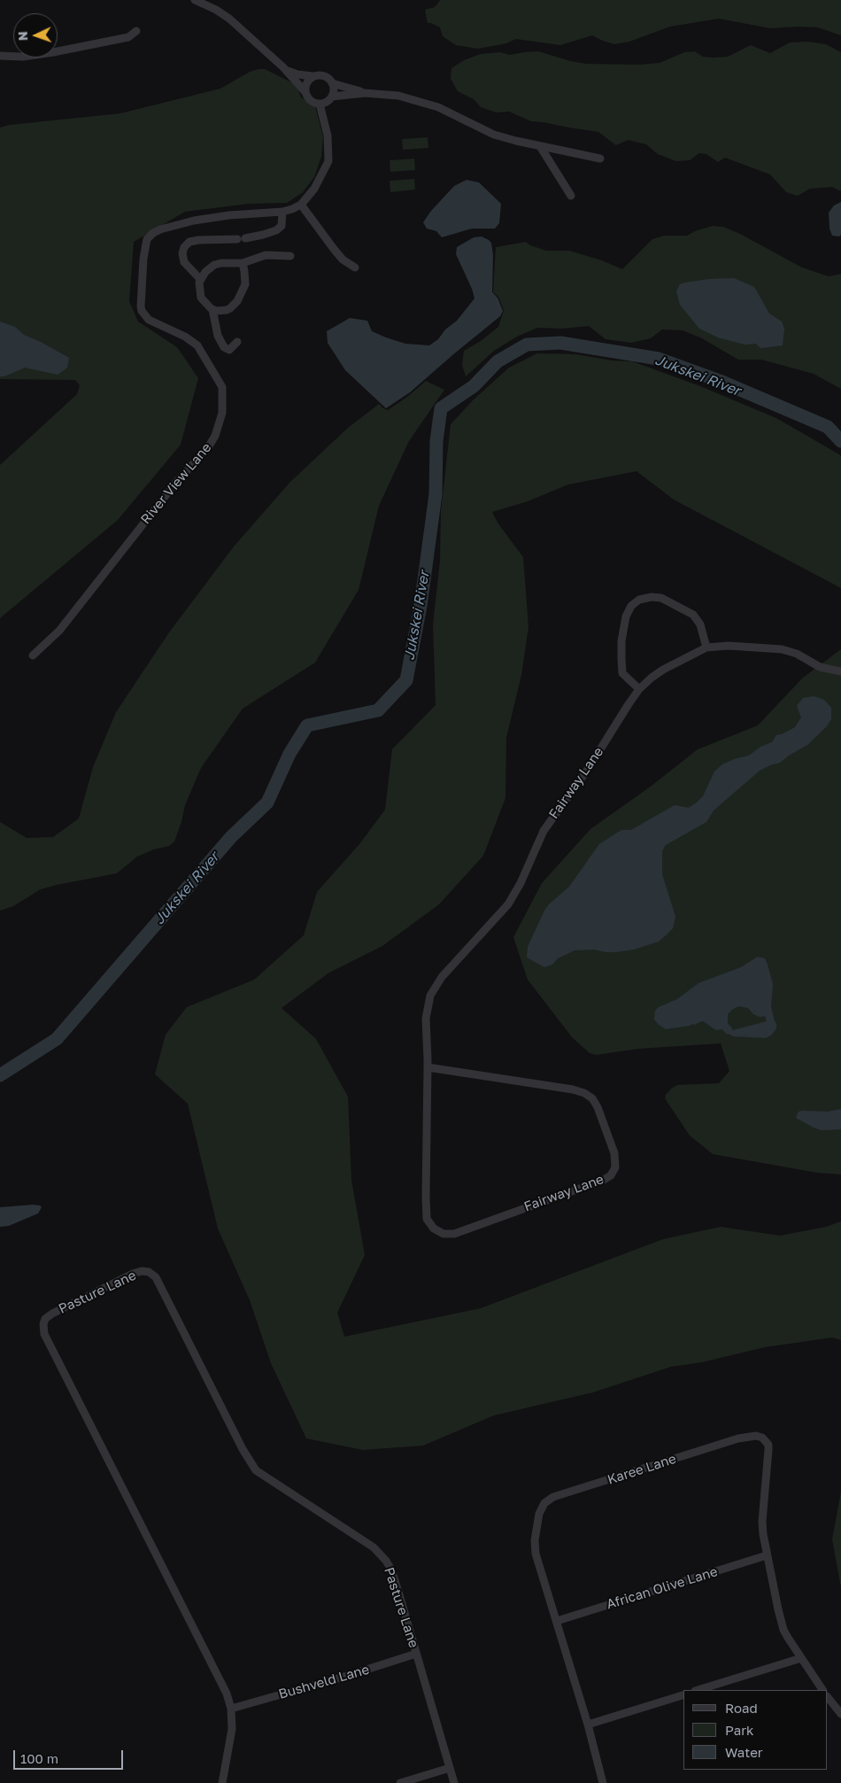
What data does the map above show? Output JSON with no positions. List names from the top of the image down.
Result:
{
  "streets": {
    "street": [
      "River View Lane",
      "Fairway Lane",
      "Pasture Lane",
      "Karee Lane",
      "African Olive Lane",
      "Bushveld Lane"
    ]
  },
  "crossings": [
    ["Pasture Lane", "Bushveld Lane"],
    ["Karee Lane", "African Olive Lane"]
  ],
  "water": ["Jukskei River"],
  "legend": ["Road", "Park", "Water"],
  "scale_bar": "100 m",
  "north": "left"
}
